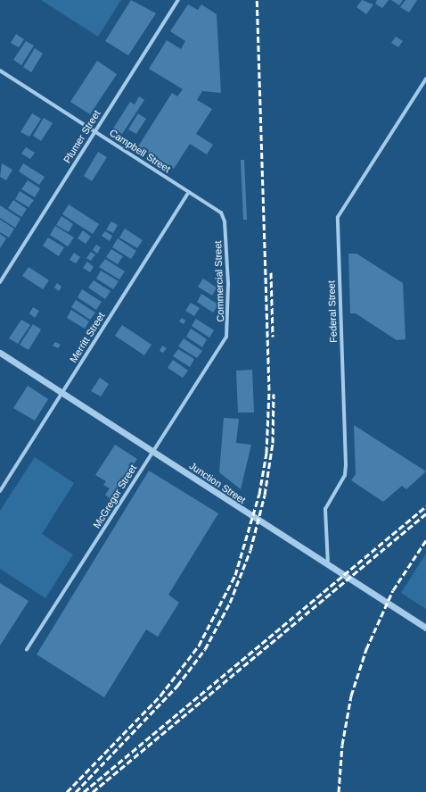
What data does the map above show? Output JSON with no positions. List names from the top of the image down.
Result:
{
  "streets": {
    "street": [
      "Plumer Street",
      "Campbell Street",
      "Commercial Street",
      "Federal Street",
      "Merritt Street",
      "Junction Street",
      "McGregor Street"
    ]
  },
  "crossings": [
    ["Plumer Street", "Campbell Street"],
    ["Campbell Street", "Commercial Street"],
    ["Campbell Street", "Merritt Street"],
    ["Commercial Street", "McGregor Street"],
    ["Federal Street", "Junction Street"],
    ["Merritt Street", "Junction Street"],
    ["Junction Street", "McGregor Street"]
  ]
}
